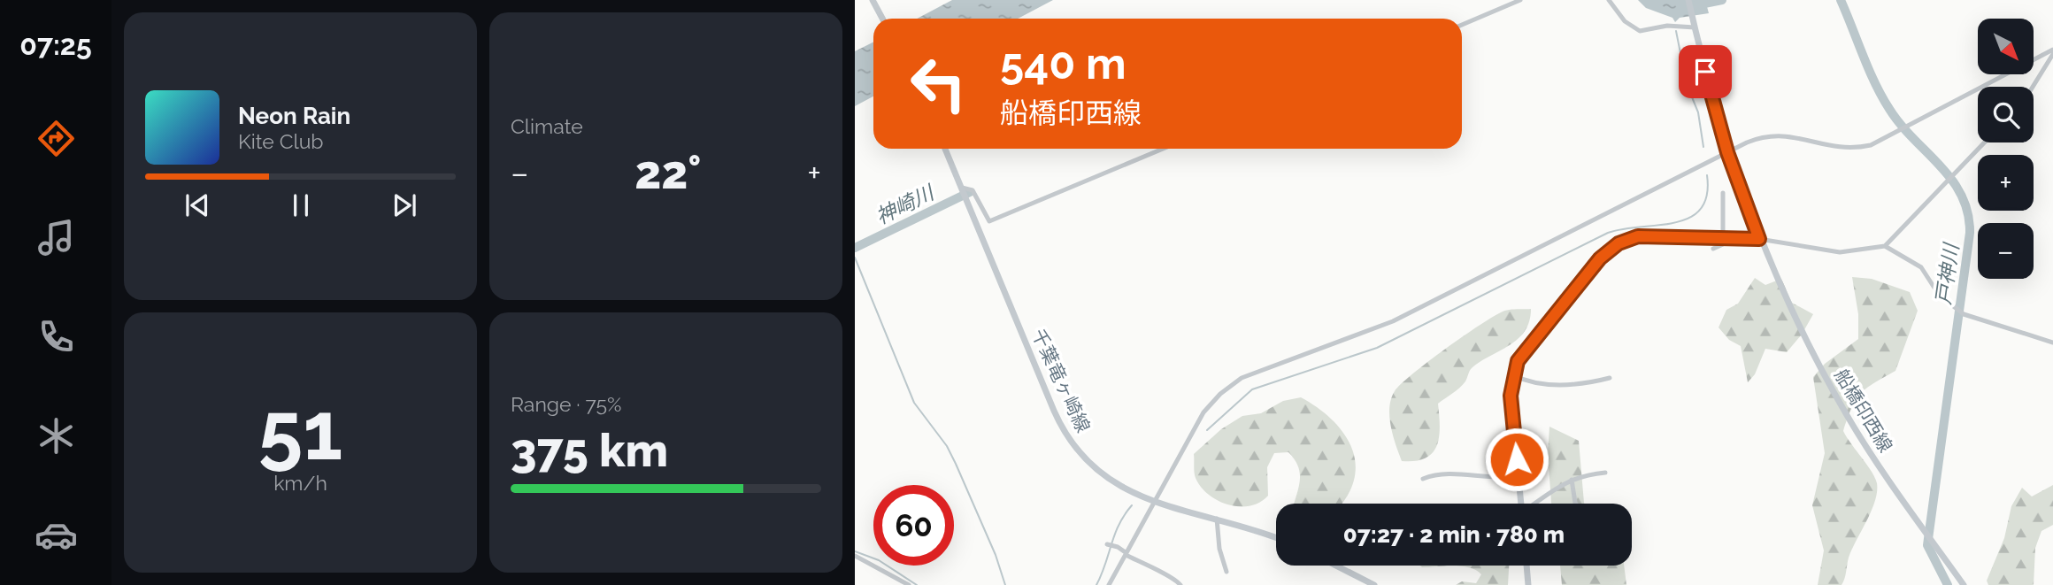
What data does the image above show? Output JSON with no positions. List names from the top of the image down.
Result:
{
  "streets": {
    "main road": ["千葉竜ヶ崎線", "船橋印西線"]
  },
  "water": ["神崎川", "戸神川"],
  "north": "bottom right",
  "page": {
    "tabs": "07:25",
    "tile": [
      "Climate",
      ["51", "km/h"],
      ["Range · 75%", "375 km"]
    ],
    "map_buttons": ["+", "−"],
    "turn": ["540 m", "船橋印西線"],
    "song": ["Neon Rain", "Kite Club"],
    "heat": ["−", "22°", "+"],
    "limit": "60",
    "trip": "07:27 · 2 min · 780 m"
  }
}
